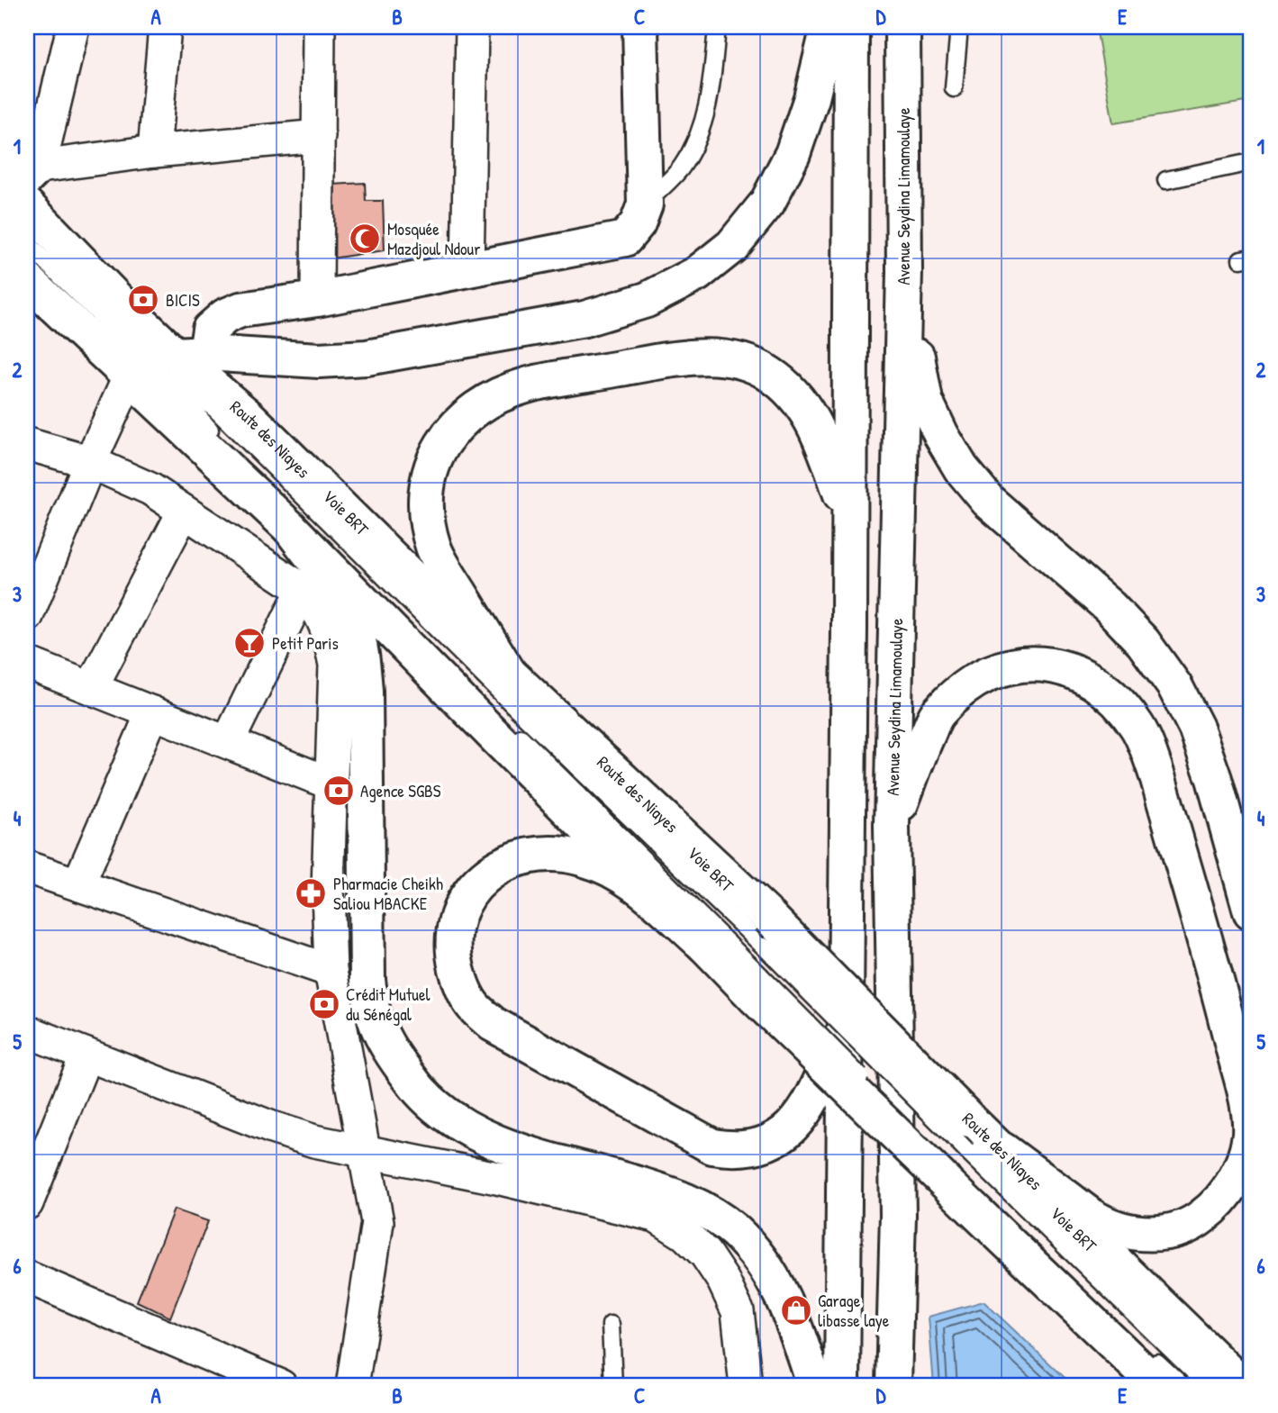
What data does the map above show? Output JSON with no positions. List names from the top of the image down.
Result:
{
  "streets": {
    "main road": ["Avenue Seydina Limamoulaye", "Route des Niayes"],
    "lane": ["Voie BRT"]
  },
  "crossings": [
    ["Route des Niayes", "Voie BRT"]
  ],
  "places": {
    "mosque": ["Mosquée Mazdjoul Ndour"],
    "bank": ["BICIS", "Agence SGBS", "Crédit Mutuel du Sénégal"],
    "bar": ["Petit Paris"],
    "pharmacy": ["Pharmacie Cheikh Saliou MBACKE"],
    "shop": ["Garage libasse laye"]
  },
  "grid": {
    "columns": [
      "A",
      "B",
      "C",
      "D",
      "E"
    ],
    "rows": [
      "1",
      "2",
      "3",
      "4",
      "5",
      "6"
    ]
  }
}
